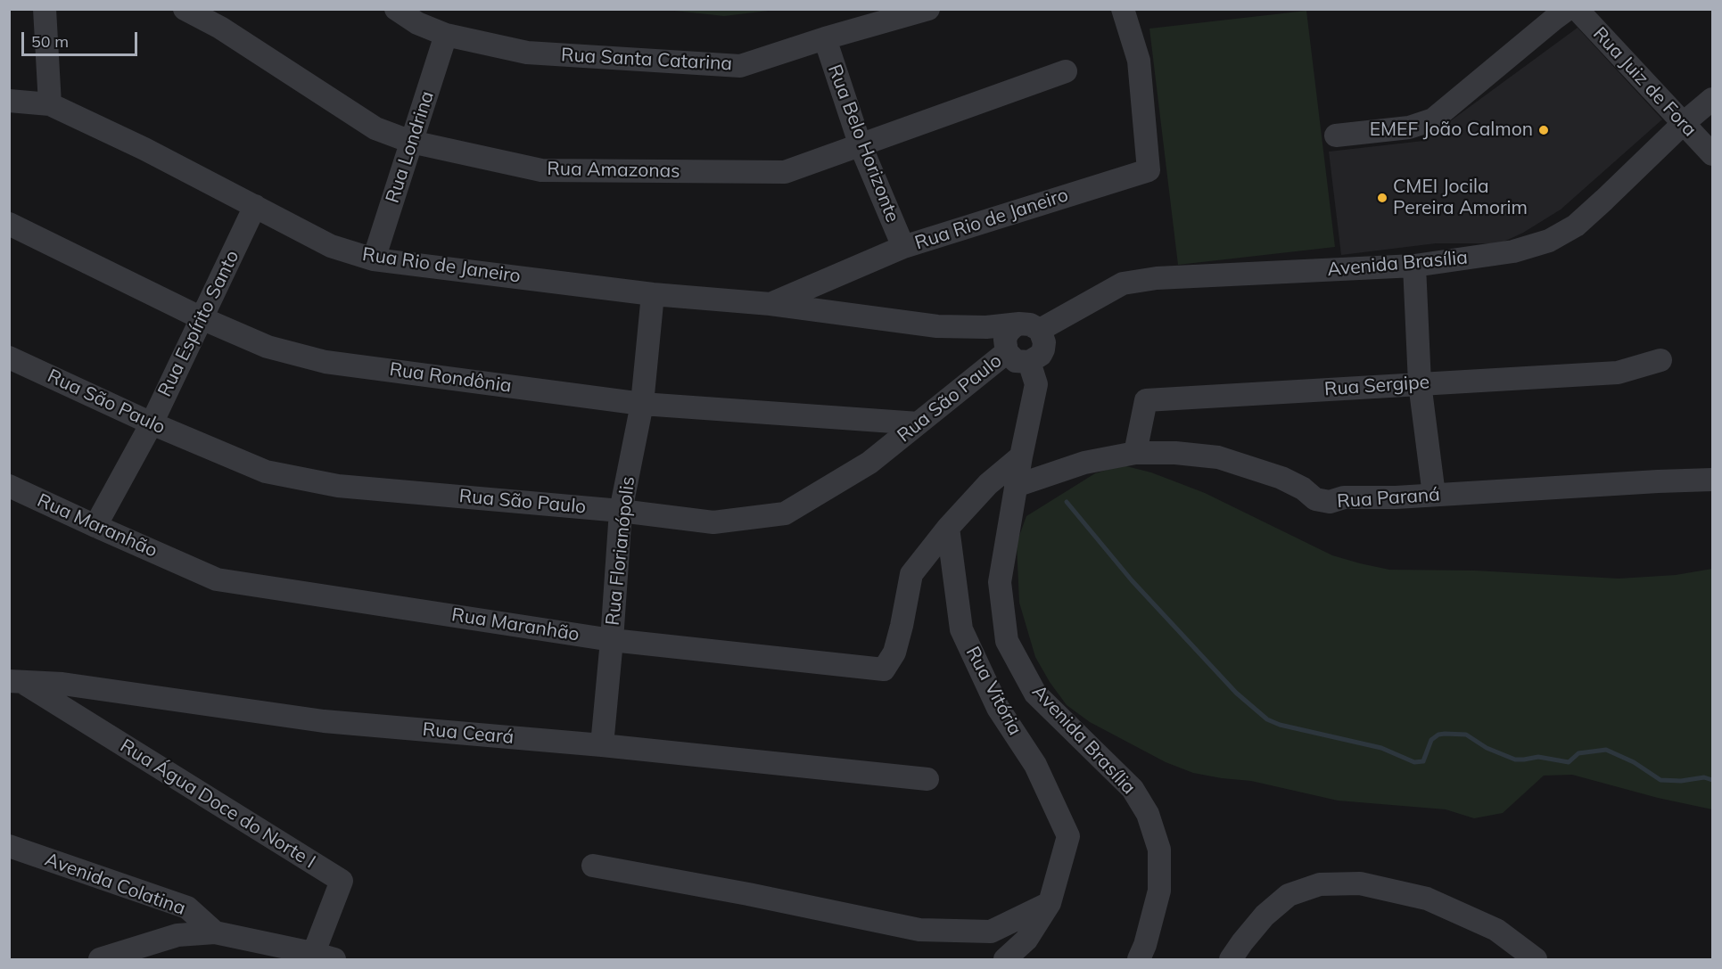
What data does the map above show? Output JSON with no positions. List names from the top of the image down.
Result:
{
  "streets": {
    "street": [
      "Rua Santa Catarina",
      "Rua Juiz de Fora",
      "Rua Belo Horizonte",
      "Rua Londrina",
      "Rua Amazonas",
      "Rua Rio de Janeiro",
      "Avenida Brasília",
      "Rua Espírito Santo",
      "Rua Rondônia",
      "Rua Sergipe",
      "Rua São Paulo",
      "Rua Paraná",
      "Rua Maranhão",
      "Rua Florianópolis",
      "Rua Vitória",
      "Rua Ceará",
      "Rua Água Doce do Norte I",
      "Avenida Colatina"
    ]
  },
  "crossings": [
    ["Rua Santa Catarina", "Rua Belo Horizonte"],
    ["Rua Santa Catarina", "Rua Londrina"],
    ["Rua Juiz de Fora", "Avenida Brasília"],
    ["Rua Belo Horizonte", "Rua Amazonas"],
    ["Rua Belo Horizonte", "Rua Rio de Janeiro"],
    ["Rua Londrina", "Rua Amazonas"],
    ["Rua Londrina", "Rua Rio de Janeiro"],
    ["Rua Rio de Janeiro", "Avenida Brasília"],
    ["Rua Rio de Janeiro", "Rua Espírito Santo"],
    ["Rua Rio de Janeiro", "Rua São Paulo"],
    ["Rua Rio de Janeiro", "Rua Florianópolis"],
    ["Avenida Brasília", "Rua Paraná"],
    ["Rua Espírito Santo", "Rua Rondônia"],
    ["Rua Espírito Santo", "Rua São Paulo"],
    ["Rua Espírito Santo", "Rua Maranhão"],
    ["Rua Rondônia", "Rua São Paulo"],
    ["Rua Rondônia", "Rua Florianópolis"],
    ["Rua Sergipe", "Rua Paraná"],
    ["Rua São Paulo", "Rua Florianópolis"],
    ["Rua Maranhão", "Rua Florianópolis"],
    ["Rua Maranhão", "Rua Vitória"],
    ["Rua Florianópolis", "Rua Ceará"],
    ["Rua Ceará", "Rua Água Doce do Norte I"]
  ],
  "places": ["EMEF João Calmon", "CMEI Jocila Pereira Amorim"],
  "scale_bar": "50 m"
}
